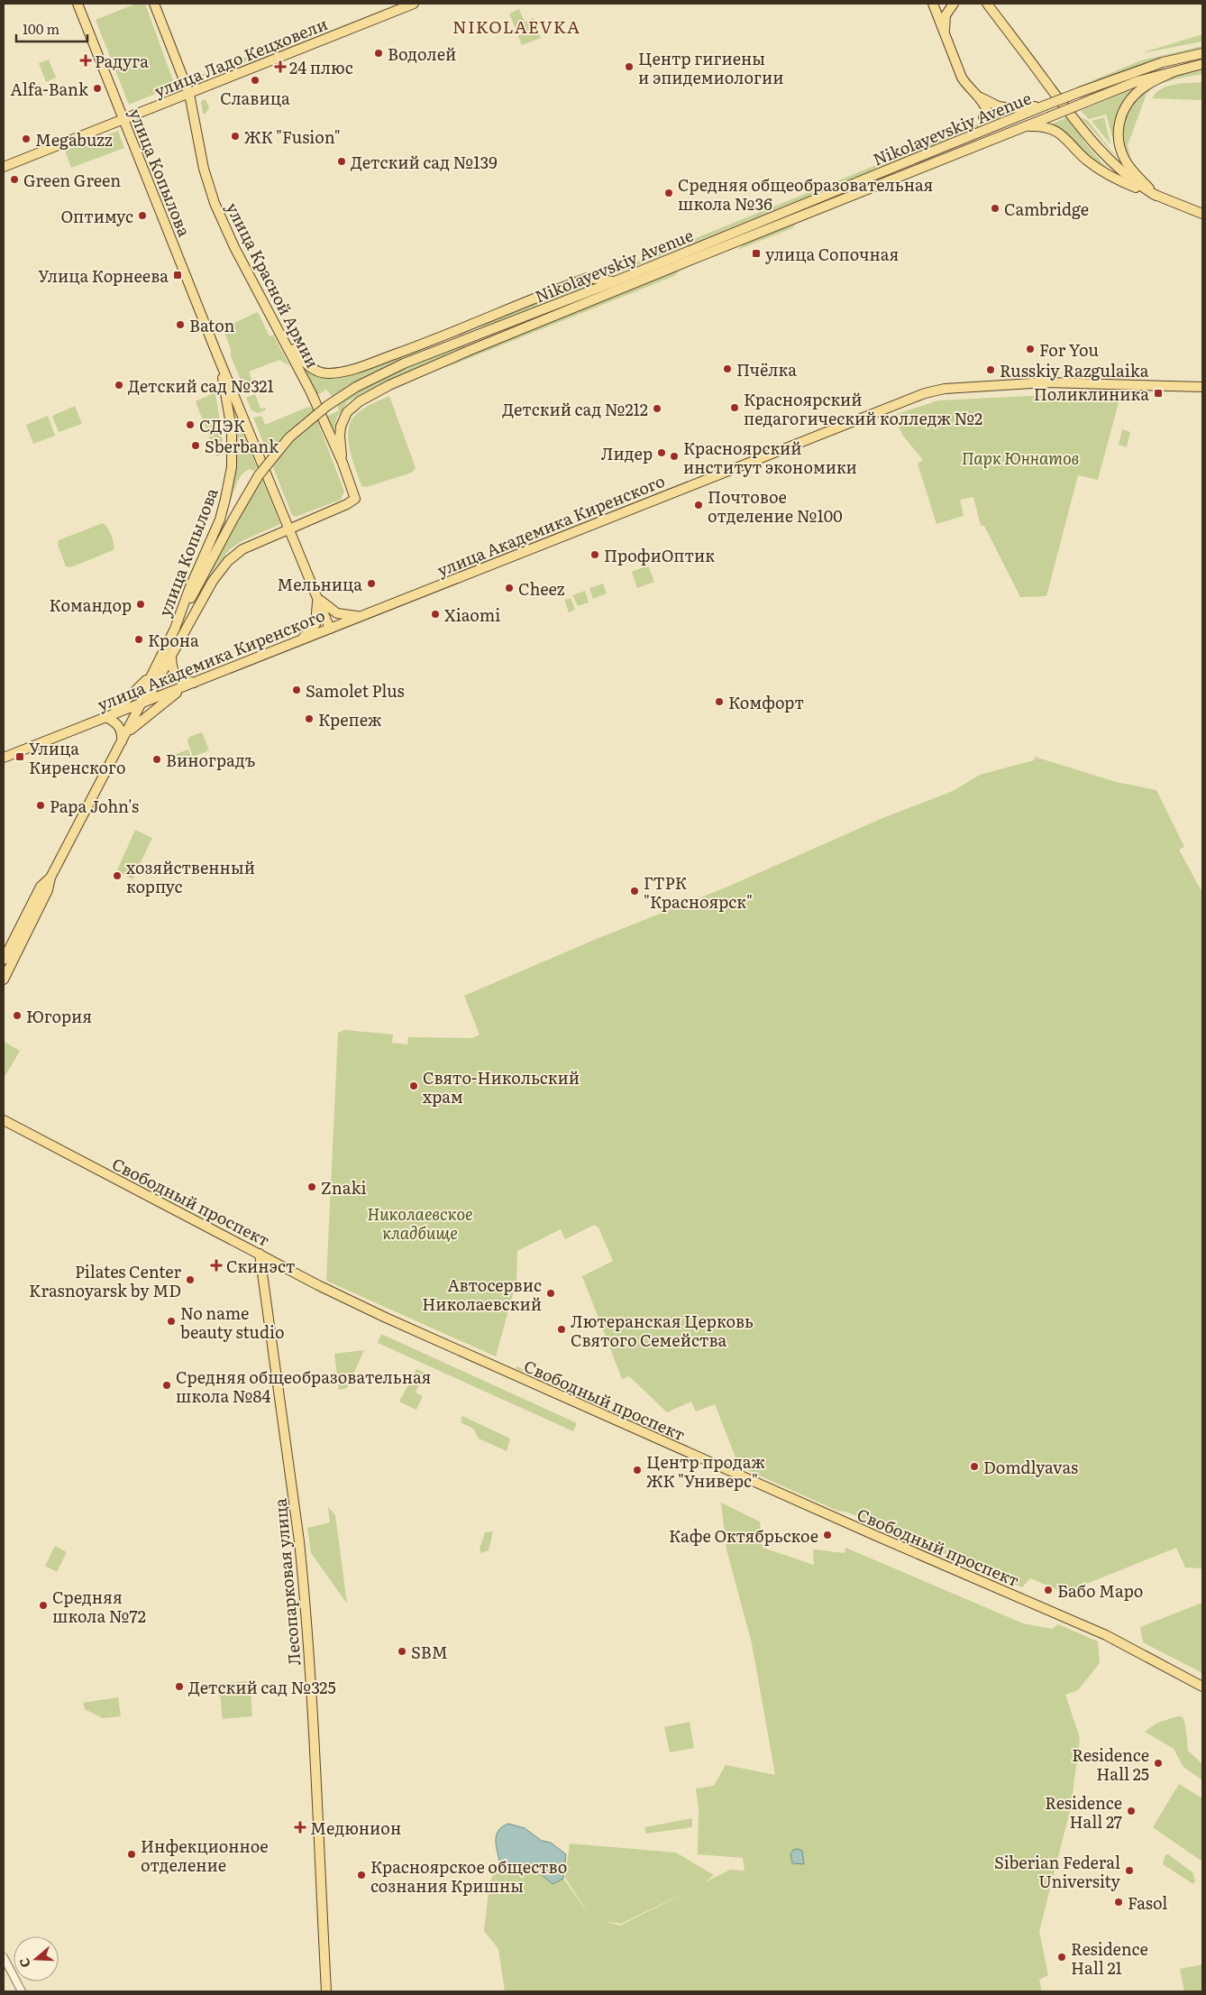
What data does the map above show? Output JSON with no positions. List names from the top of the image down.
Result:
{
  "streets": {
    "main road": [
      "улица Ладо Кецховели",
      "Nikolayevskiy Avenue",
      "улица Копылова",
      "улица Красной Армии",
      "улица Академика Киренского",
      "Свободный проспект",
      "Лесопарковая улица"
    ]
  },
  "crossings": [
    ["улица Ладо Кецховели", "улица Копылова"],
    ["улица Ладо Кецховели", "улица Красной Армии"],
    ["Nikolayevskiy Avenue", "улица Красной Армии"],
    ["улица Копылова", "улица Красной Армии"],
    ["улица Копылова", "улица Академика Киренского"],
    ["Свободный проспект", "Лесопарковая улица"]
  ],
  "districts": ["NIKOLAEVKA"],
  "parks": ["Парк Юннатов", "Николаевское кладбище"],
  "places": {
    "other": [
      "Водолей",
      "Центр гигиены и эпидемиологии",
      "Славица",
      "Alfa-Bank",
      "ЖК \"Fusion\"",
      "Megabuzz",
      "Детский сад №139",
      "Green Green",
      "Средняя общеобразовательная школа №36",
      "Cambridge",
      "Оптимус",
      "Baton",
      "For You",
      "Пчёлка",
      "Russkiy Razgulaika",
      "Детский сад №321",
      "Красноярский педагогический колледж №2",
      "Детский сад №212",
      "СДЭК",
      "Sberbank",
      "Лидер",
      "Красноярский институт экономики",
      "Почтовое отделение №100",
      "ПрофиОптик",
      "Мельница",
      "Cheez",
      "Командор",
      "Xiaomi",
      "Крона",
      "Samolet Plus",
      "Комфорт",
      "Крепеж",
      "Виноградъ",
      "Papa John's",
      "хозяйственный корпус",
      "ГТРК \"Красноярск\"",
      "Югория",
      "Свято-Никольский храм",
      "Znaki",
      "Pilates Center Krasnoyarsk by MD",
      "Автосервис Николаевский",
      "No name beauty studio",
      "Лютеранская Церковь Святого Семейства",
      "Средняя общеобразовательная школа №84",
      "Domdlyavas",
      "Центр продаж ЖК \"Универс\"",
      "Кафе Октябрьское",
      "Бабо Маро",
      "Средняя школа №72",
      "SBM",
      "Детский сад №325",
      "Residence Hall 25",
      "Residence Hall 27",
      "Инфекционное отделение",
      "Siberian Federal University",
      "Красноярское общество сознания Кришны",
      "Fasol",
      "Residence Hall 21"
    ],
    "health": [
      "Радуга",
      "24 плюс",
      "Скинэст",
      "Медюнион"
    ],
    "transit": [
      "улица Сопочная",
      "Улица Корнеева",
      "Поликлиника",
      "Улица Киренского"
    ]
  },
  "scale_bar": "100 m",
  "north": "left"
}
